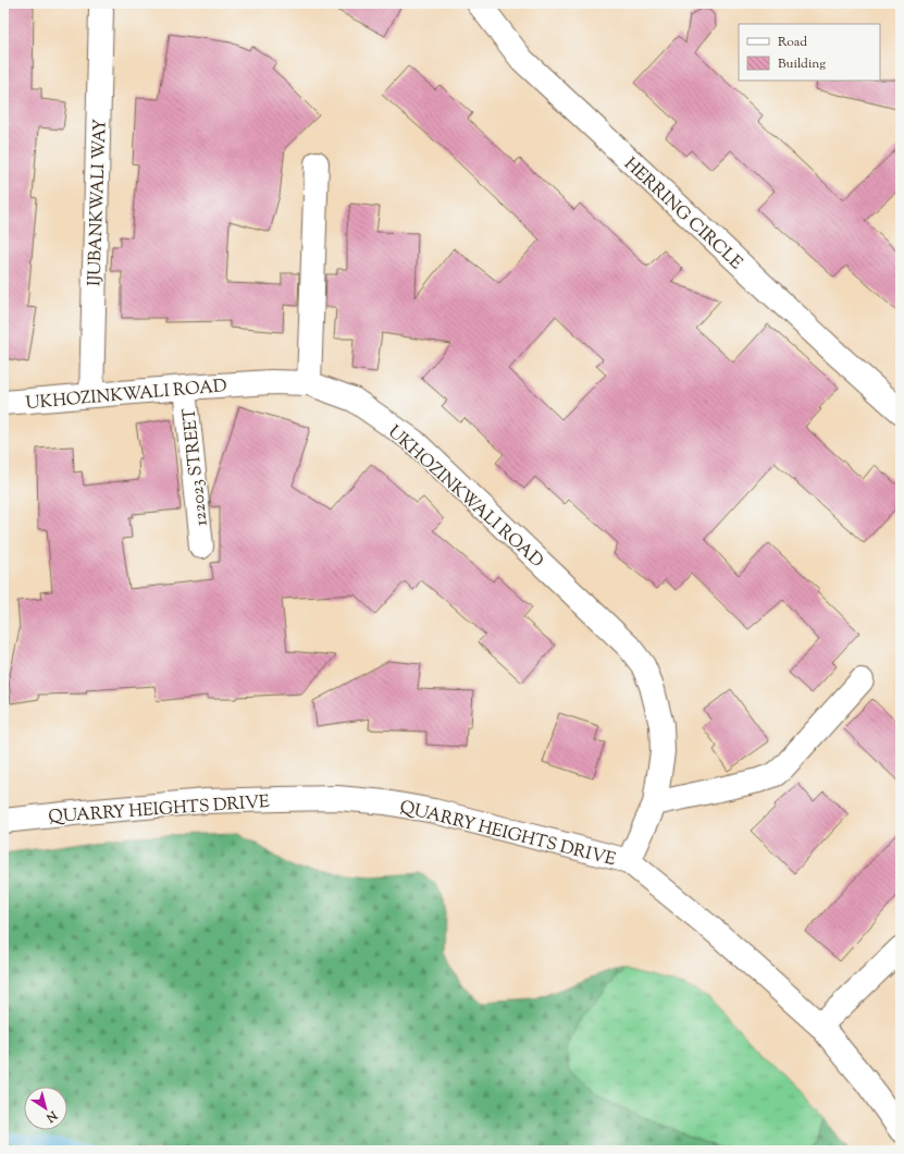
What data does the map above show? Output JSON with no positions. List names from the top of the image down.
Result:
{
  "streets": {
    "street": [
      "IJUBANKWALI WAY",
      "HERRING CIRCLE",
      "UKHOZINKWALI ROAD",
      "122023 STREET",
      "QUARRY HEIGHTS DRIVE"
    ]
  },
  "crossings": [
    ["IJUBANKWALI WAY", "UKHOZINKWALI ROAD"],
    ["UKHOZINKWALI ROAD", "122023 STREET"],
    ["UKHOZINKWALI ROAD", "QUARRY HEIGHTS DRIVE"]
  ],
  "legend": ["Road", "Building"],
  "north": "bottom right"
}
